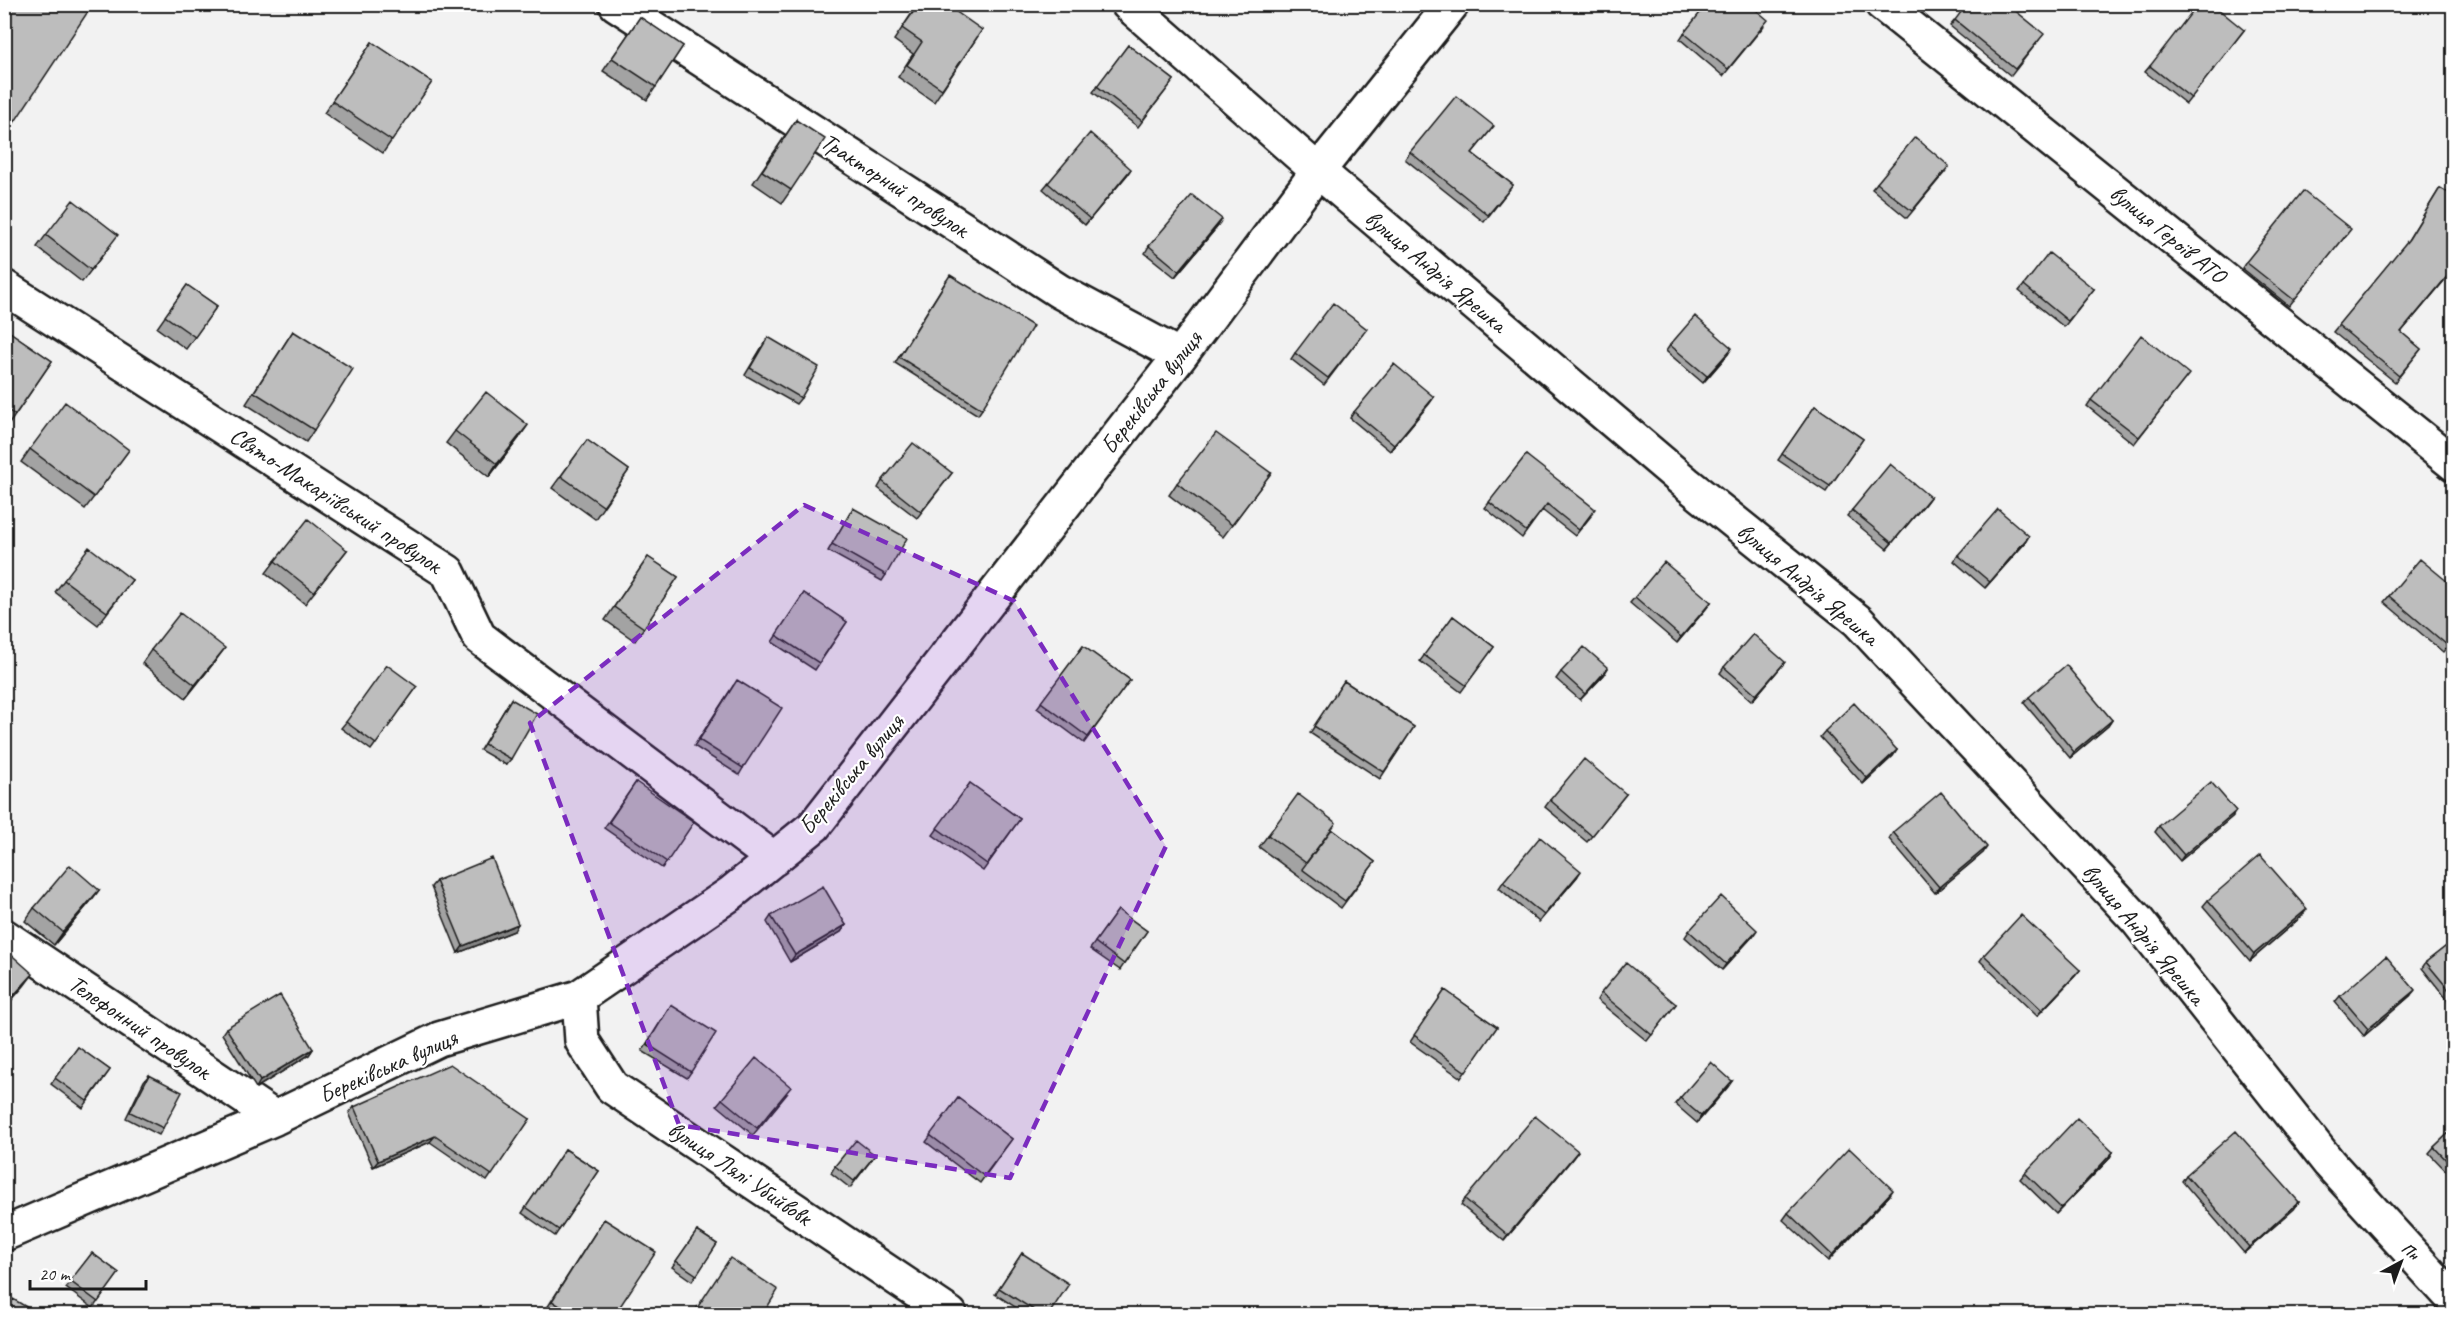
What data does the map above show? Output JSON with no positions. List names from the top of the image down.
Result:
{
  "streets": {
    "street": [
      "Тракторний провулок",
      "вулиця Героїв АТО",
      "вулиця Андрія Ярешка",
      "Береківська вулиця",
      "Свято-Макаріївський провулок",
      "Телефонний провулок",
      "вулиця Лялі Убийвовк"
    ]
  },
  "crossings": [
    ["Тракторний провулок", "Береківська вулиця"],
    ["вулиця Андрія Ярешка", "Береківська вулиця"],
    ["Береківська вулиця", "Свято-Макаріївський провулок"],
    ["Береківська вулиця", "Телефонний провулок"],
    ["Береківська вулиця", "вулиця Лялі Убийвовк"]
  ],
  "scale_bar": "20 m",
  "north": "top right"
}
